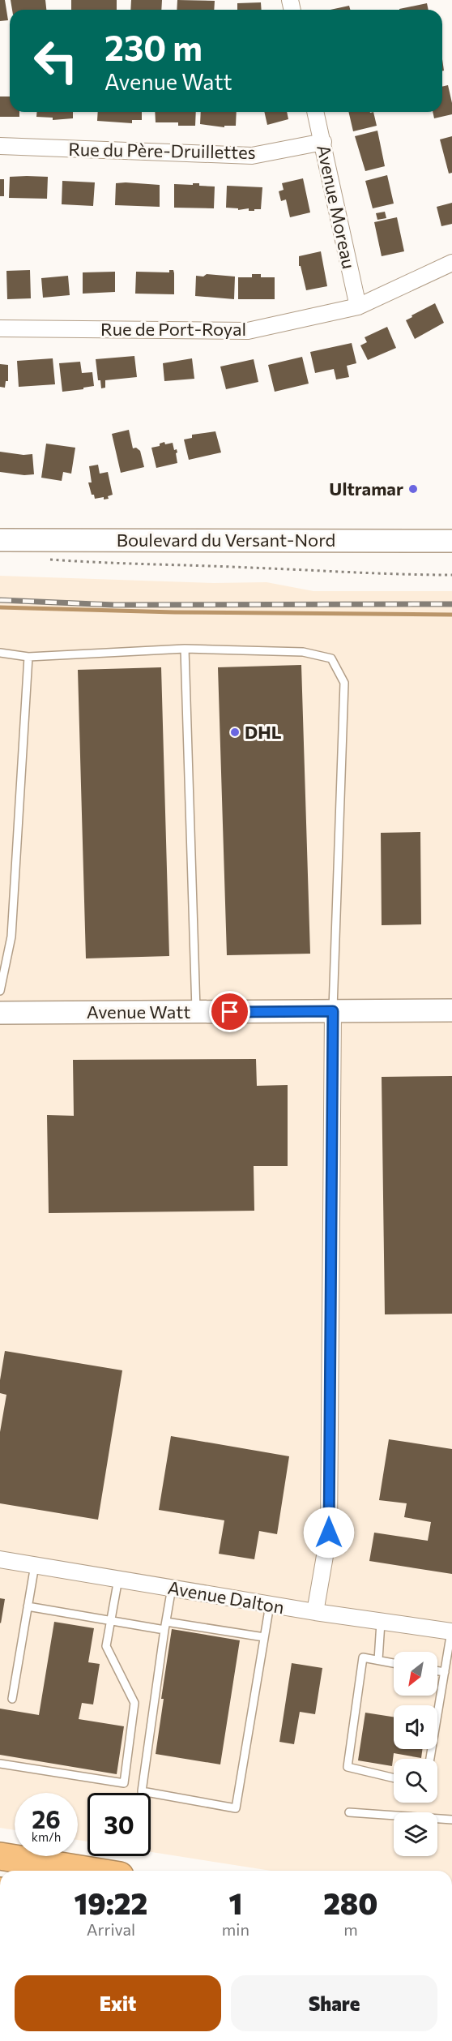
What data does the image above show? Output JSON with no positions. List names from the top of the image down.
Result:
{
  "streets": {
    "street": [
      "Rue du Père-Druillettes",
      "Avenue Moreau",
      "Rue de Port-Royal",
      "Boulevard du Versant-Nord",
      "Avenue Watt",
      "Avenue Dalton"
    ]
  },
  "crossings": [
    ["Rue du Père-Druillettes", "Avenue Moreau"],
    ["Avenue Moreau", "Rue de Port-Royal"]
  ],
  "places": ["Ultramar", "DHL"],
  "north": "bottom left",
  "page": {
    "turn": ["230 m", "Avenue Watt"],
    "speed": "26 km/h",
    "limit": "30",
    "eta": [
      "19:22",
      "Arrival",
      "1",
      "min",
      "280",
      "m"
    ],
    "buttons": ["Exit", "Share"]
  }
}
